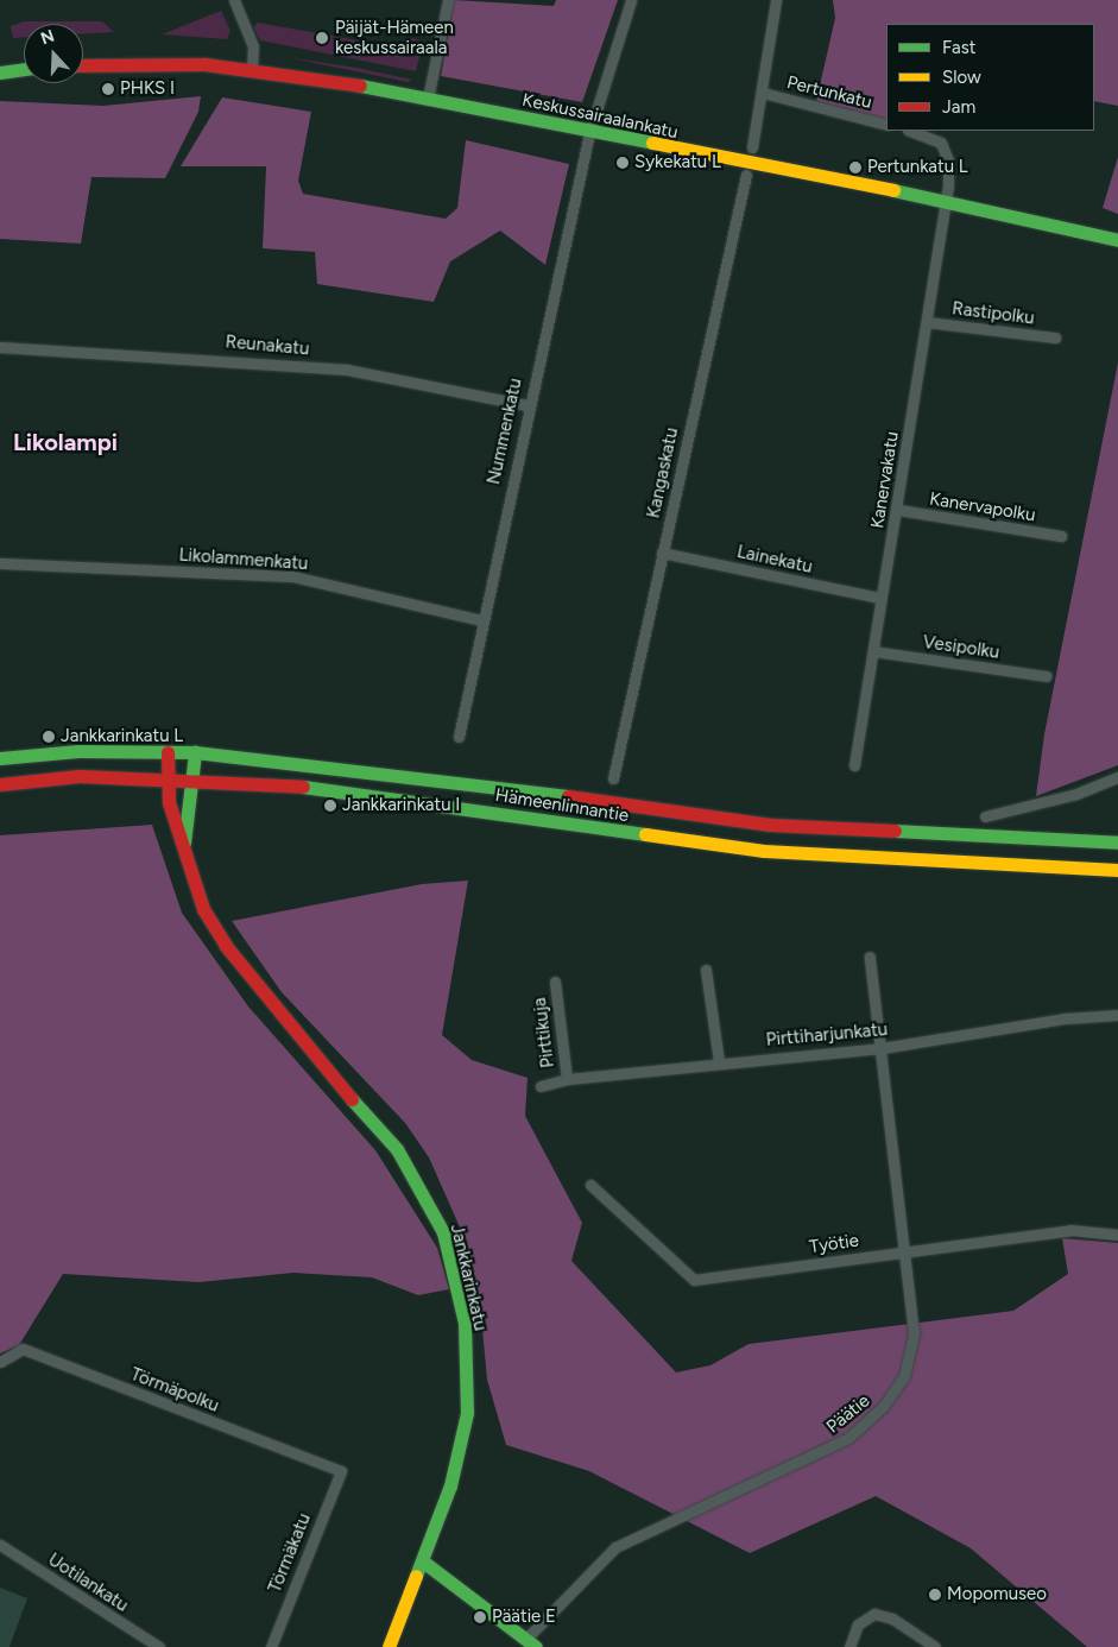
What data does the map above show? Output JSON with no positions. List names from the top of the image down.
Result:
{
  "streets": {
    "street": [
      "Pertunkatu",
      "Keskussairaalankatu",
      "Rastipolku",
      "Reunakatu",
      "Nummenkatu",
      "Kangaskatu",
      "Kanervakatu",
      "Kanervapolku",
      "Likolammenkatu",
      "Lainekatu",
      "Vesipolku",
      "Hämeenlinnantie",
      "Pirttikuja",
      "Pirttiharjunkatu",
      "Työtie",
      "Jankkarinkatu",
      "Törmäpolku",
      "Päätie",
      "Törmäkatu",
      "Uotilankatu"
    ]
  },
  "crossings": [
    ["Keskussairaalankatu", "Nummenkatu"],
    ["Keskussairaalankatu", "Kanervakatu"],
    ["Rastipolku", "Kanervakatu"],
    ["Reunakatu", "Nummenkatu"],
    ["Nummenkatu", "Likolammenkatu"],
    ["Kangaskatu", "Lainekatu"],
    ["Kanervakatu", "Kanervapolku"],
    ["Kanervakatu", "Lainekatu"],
    ["Kanervakatu", "Vesipolku"],
    ["Hämeenlinnantie", "Jankkarinkatu"],
    ["Pirttikuja", "Pirttiharjunkatu"],
    ["Pirttiharjunkatu", "Päätie"],
    ["Työtie", "Päätie"],
    ["Törmäpolku", "Törmäkatu"]
  ],
  "districts": ["Likolampi"],
  "places": [
    "Päijät-Hämeen keskussairaala",
    "PHKS I",
    "Sykekatu L",
    "Pertunkatu L",
    "Jankkarinkatu L",
    "Jankkarinkatu I",
    "Mopomuseo",
    "Päätie E"
  ],
  "legend": ["Fast", "Slow", "Jam"],
  "north": "top"
}
